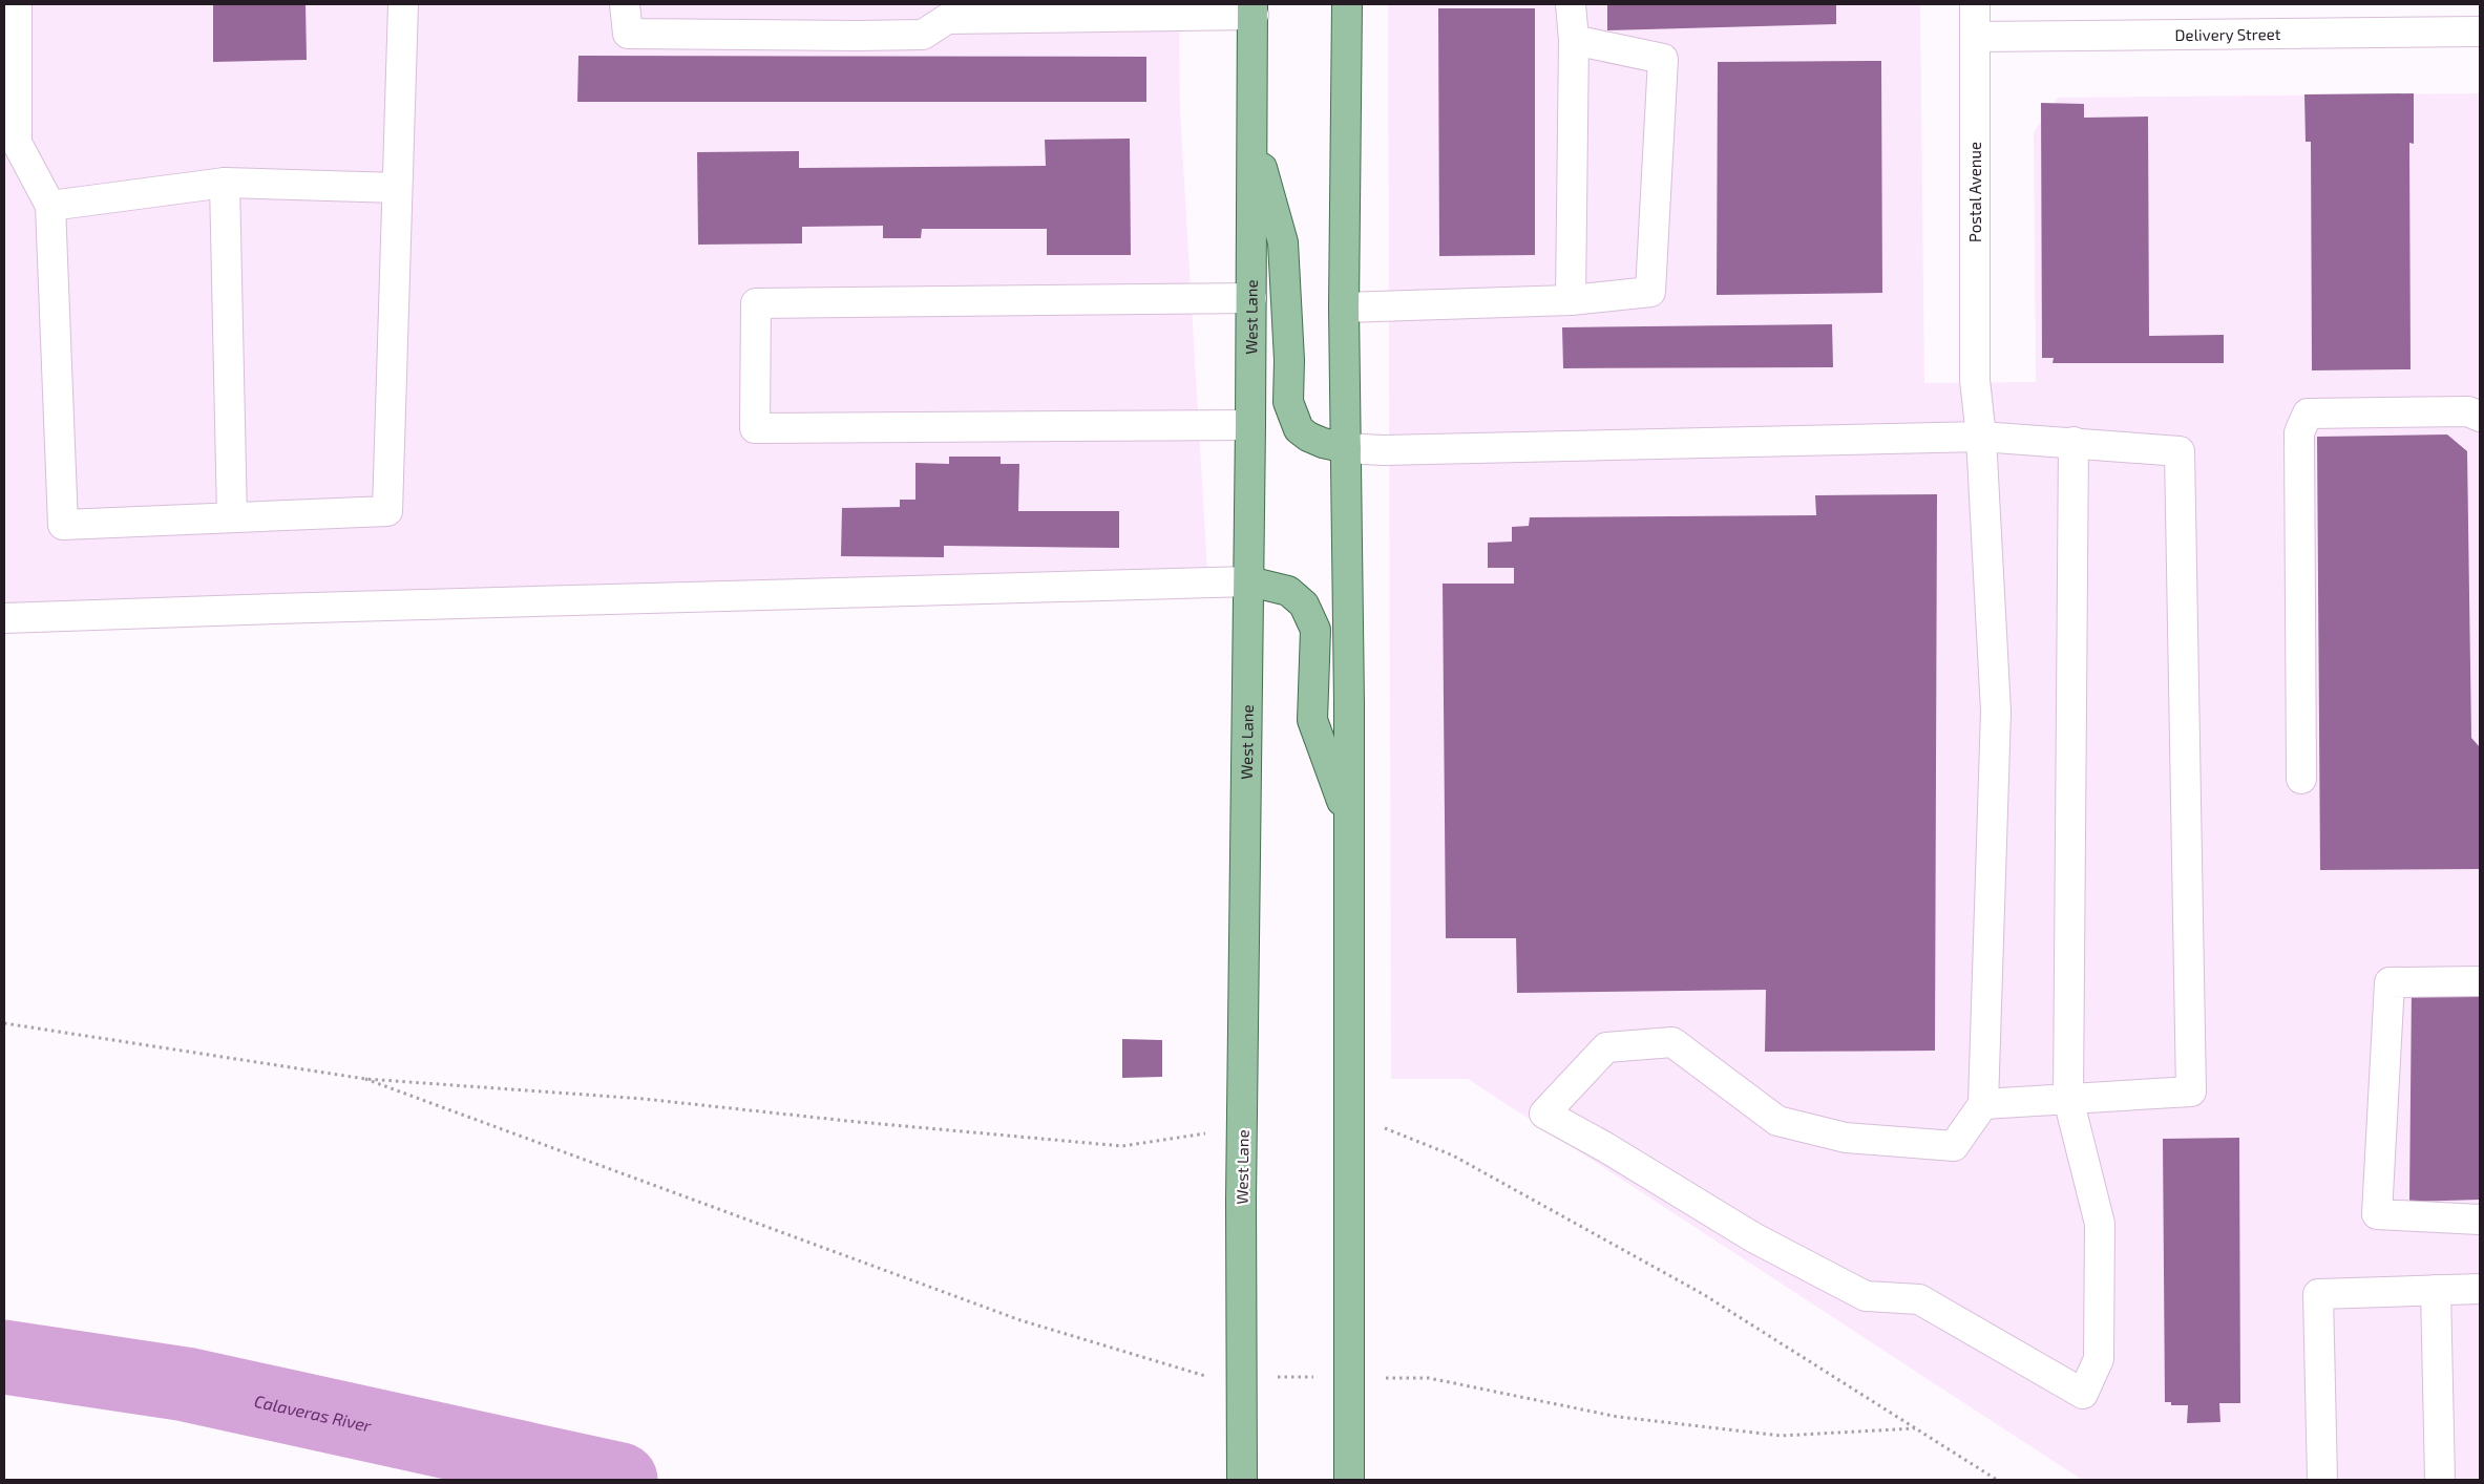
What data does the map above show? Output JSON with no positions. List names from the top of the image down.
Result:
{
  "streets": {
    "main road": ["West Lane"],
    "street": ["Delivery Street", "Postal Avenue"]
  },
  "crossings": [
    ["Delivery Street", "Postal Avenue"]
  ],
  "water": ["Calaveras River"]
}
